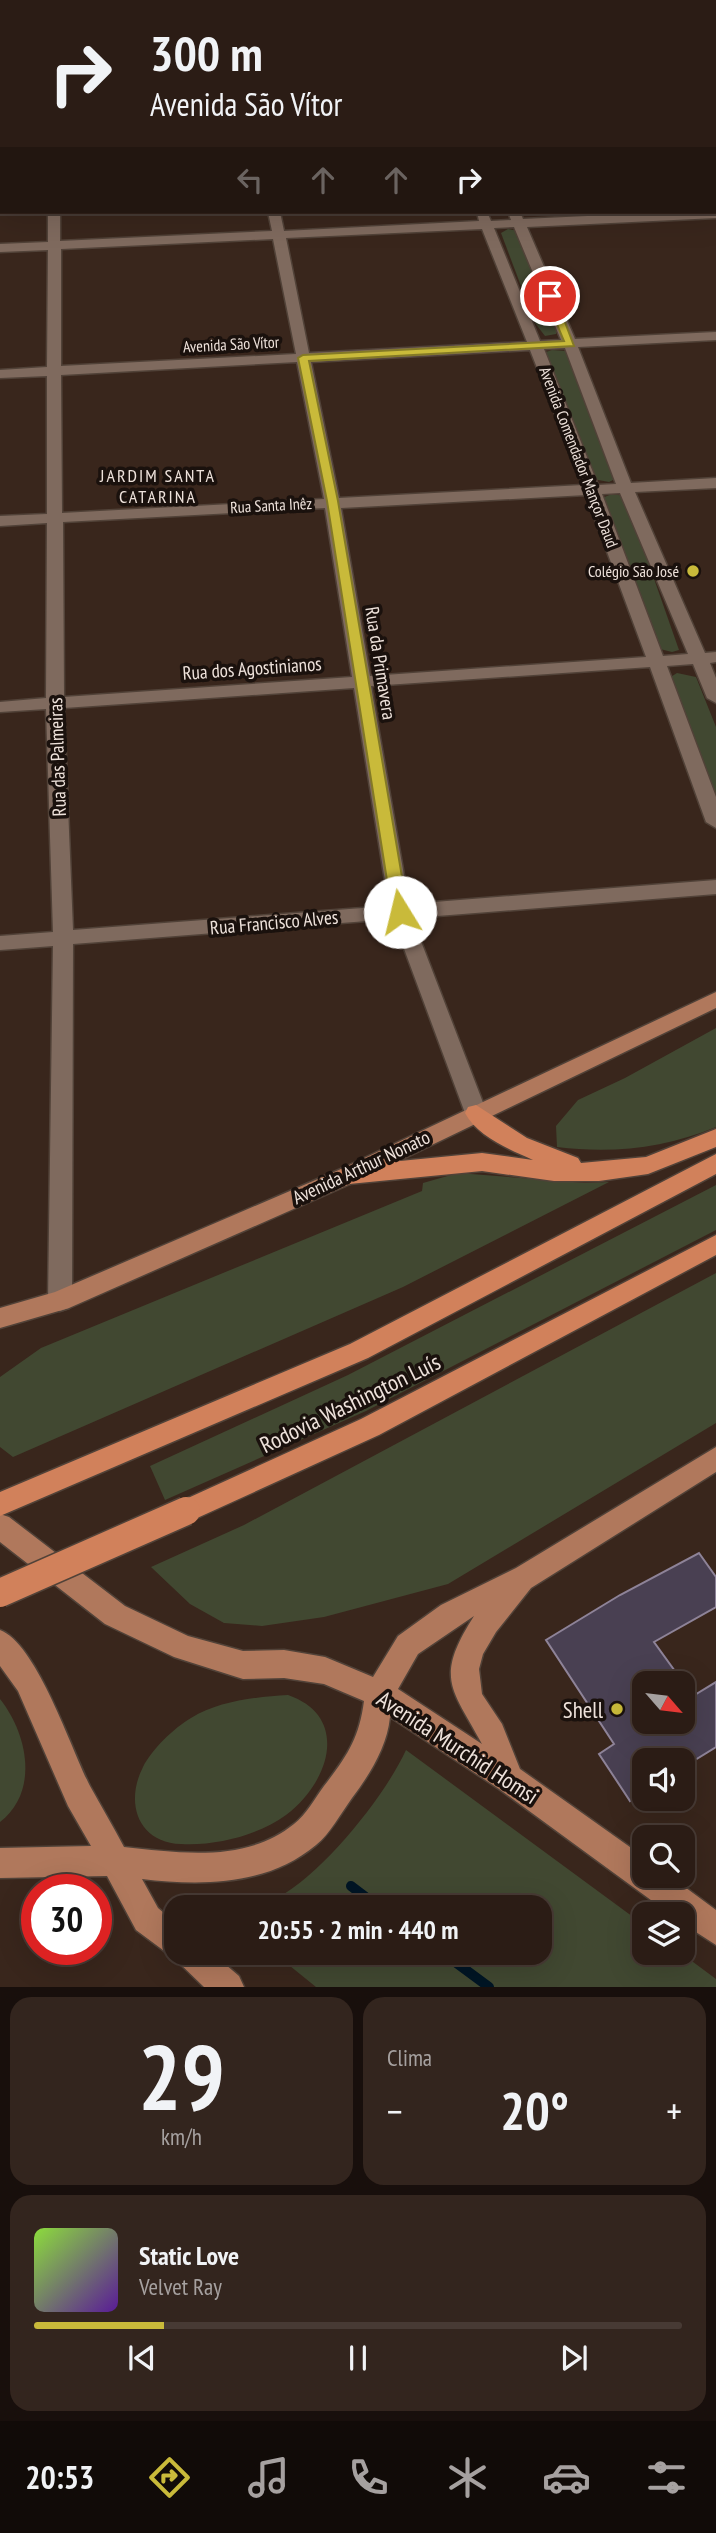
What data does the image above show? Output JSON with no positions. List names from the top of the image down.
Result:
{
  "streets": {
    "highway": ["Rodovia Washington Luís"],
    "main road": ["Avenida Arthur Nonato", "Avenida Murchid Homsi"],
    "street": [
      "Avenida São Vítor",
      "Avenida Comendador Mançor Daud",
      "Rua Santa Inêz",
      "Rua da Primavera",
      "Rua dos Agostinianos",
      "Rua das Palmeiras",
      "Rua Francisco Alves"
    ]
  },
  "crossings": [
    ["Avenida São Vítor", "Avenida Comendador Mançor Daud"],
    ["Avenida São Vítor", "Rua da Primavera"],
    ["Avenida São Vítor", "Rua das Palmeiras"],
    ["Avenida Comendador Mançor Daud", "Rua Santa Inêz"],
    ["Avenida Comendador Mançor Daud", "Rua dos Agostinianos"],
    ["Rua Santa Inêz", "Rua da Primavera"],
    ["Rua Santa Inêz", "Rua das Palmeiras"],
    ["Rua da Primavera", "Rua dos Agostinianos"],
    ["Rua da Primavera", "Rua Francisco Alves"],
    ["Rua da Primavera", "Avenida Arthur Nonato"],
    ["Rua dos Agostinianos", "Rua das Palmeiras"],
    ["Rua das Palmeiras", "Rua Francisco Alves"],
    ["Rua das Palmeiras", "Avenida Arthur Nonato"]
  ],
  "districts": ["JARDIM SANTA CATARINA"],
  "places": ["Colégio São José", "Shell"],
  "north": "bottom right",
  "page": {
    "turn": ["300 m", "Avenida São Vítor"],
    "limit": "30",
    "trip": "20:55 · 2 min · 440 m",
    "tile": [
      ["29", "km/h"],
      "Clima"
    ],
    "heat": ["−", "20°", "+"],
    "song": ["Static Love", "Velvet Ray"],
    "tabs": "20:53"
  }
}
